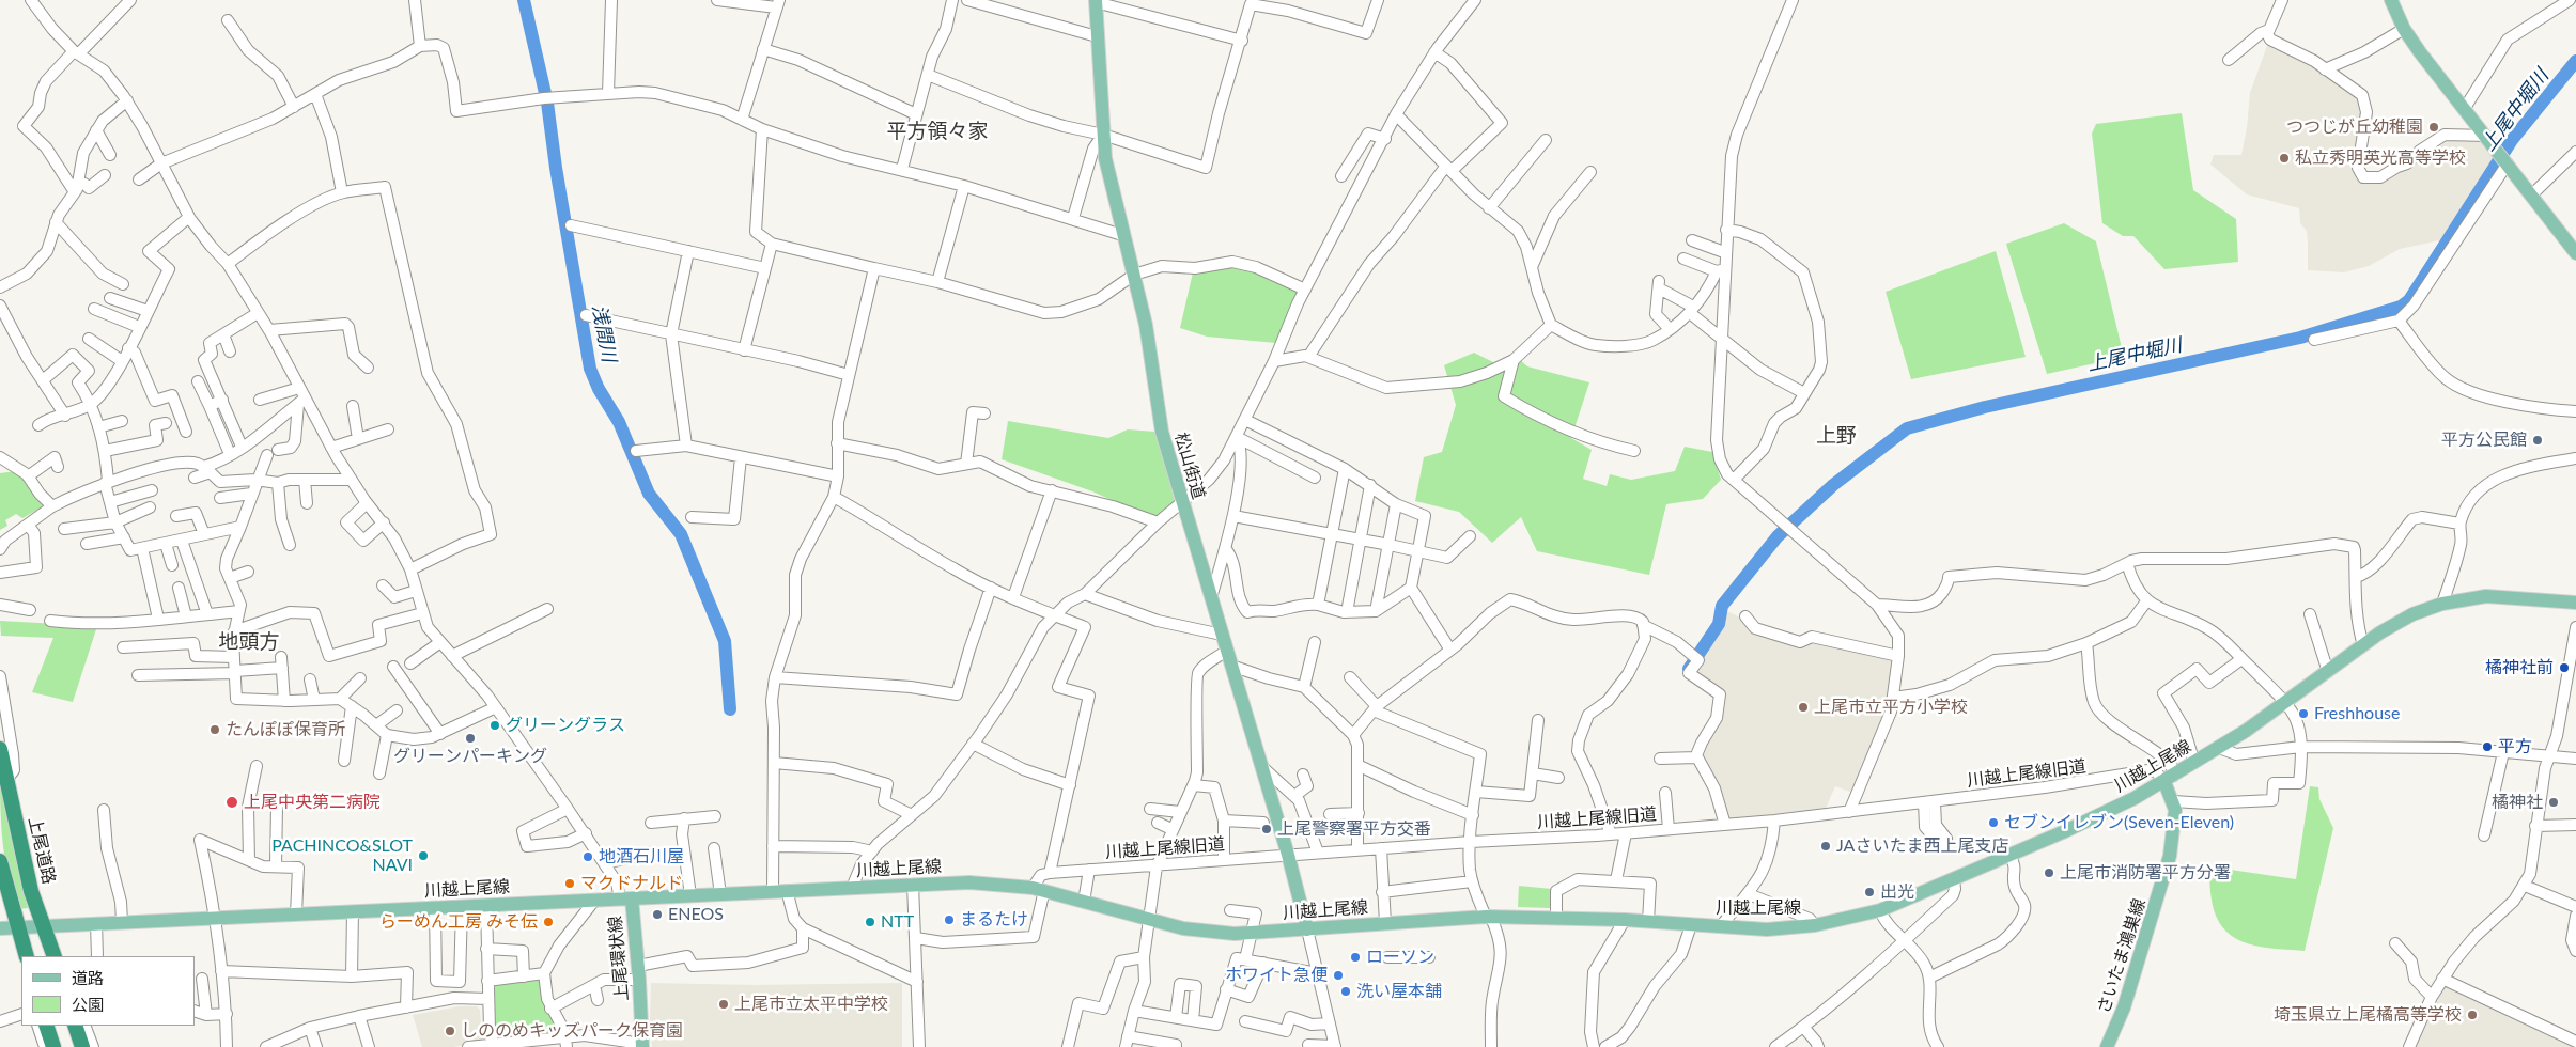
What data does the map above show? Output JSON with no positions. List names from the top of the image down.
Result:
{
  "streets": {
    "highway": ["上尾道路"],
    "main road": [
      "松山街道",
      "川越上尾線",
      "さいたま鴻巣線",
      "上尾環状線"
    ],
    "street": ["川越上尾線旧道"]
  },
  "crossings": [
    ["松山街道", "川越上尾線"],
    ["松山街道", "川越上尾線旧道"],
    ["川越上尾線", "川越上尾線旧道"],
    ["川越上尾線", "上尾道路"],
    ["川越上尾線", "さいたま鴻巣線"],
    ["川越上尾線", "上尾環状線"],
    ["川越上尾線旧道", "さいたま鴻巣線"]
  ],
  "districts": ["平方領々家", "上野", "地頭方"],
  "water": ["上尾中堀川", "浅間川"],
  "places": [
    "つつじが丘幼稚園",
    "私立秀明英光高等学校",
    "平方公民館",
    "橘神社前",
    "上尾市立平方小学校",
    "Freshhouse",
    "グリーングラス",
    "たんぽぽ保育所",
    "グリーンパーキング",
    "平方",
    "上尾中央第二病院",
    "橘神社",
    "セブンイレブン(Seven-Eleven)",
    "上尾警察署平方交番",
    "JAさいたま西上尾支店",
    "PACHINCO&SLOT NAVI",
    "地酒石川屋",
    "上尾市消防署平方分署",
    "マクドナルド",
    "出光",
    "ENEOS",
    "まるたけ",
    "らーめん工房 みそ伝",
    "NTT",
    "ローソン",
    "ホワイト急便",
    "洗い屋本舗",
    "上尾市立太平中学校",
    "埼玉県立上尾橘高等学校",
    "しののめキッズパーク保育園"
  ],
  "legend": ["道路", "公園"]
}
